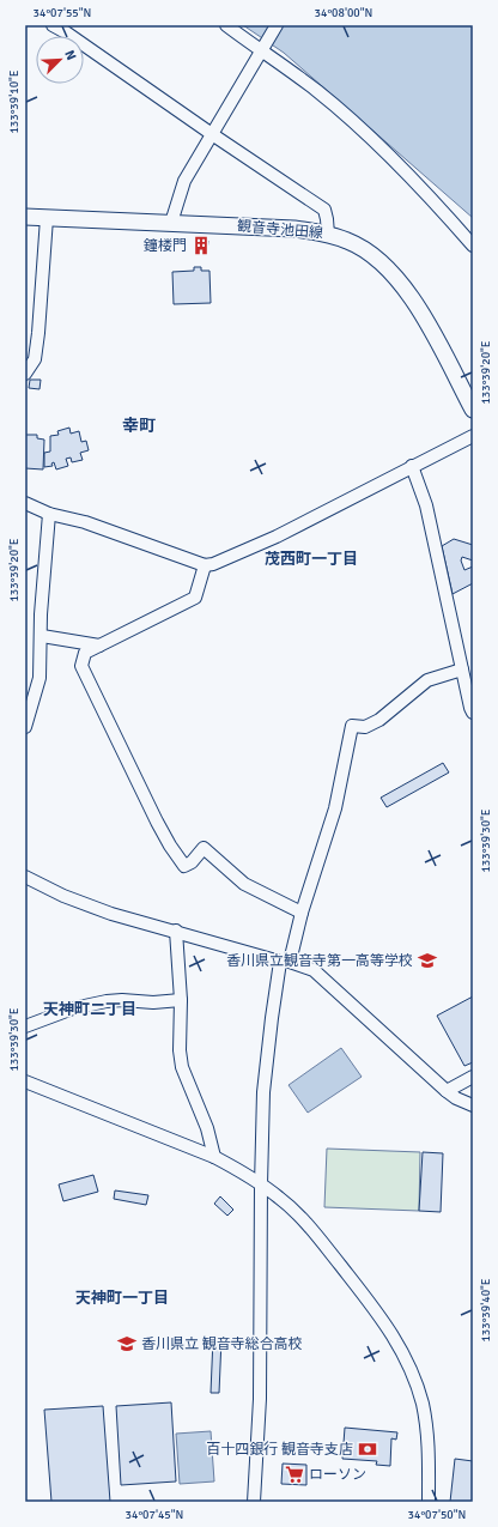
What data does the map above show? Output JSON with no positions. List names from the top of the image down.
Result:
{
  "streets": {
    "main road": ["観音寺池田線"]
  },
  "districts": [
    "幸町",
    "茂西町一丁目",
    "天神町二丁目",
    "天神町一丁目"
  ],
  "places": {
    "building": ["鐘楼門"],
    "school or university": ["香川県立観音寺第一高等学校", "香川県立 観音寺総合高校"],
    "bank": ["百十四銀行 観音寺支店"],
    "supermarket": ["ローソン"]
  },
  "north": "top right",
  "coordinates": [
    "34°07'55\"N",
    "34°08'00\"N",
    "133°39'10\"E",
    "133°39'20\"E",
    "133°39'30\"E",
    "133°39'40\"E",
    "34°07'45\"N",
    "34°07'50\"N"
  ]
}
